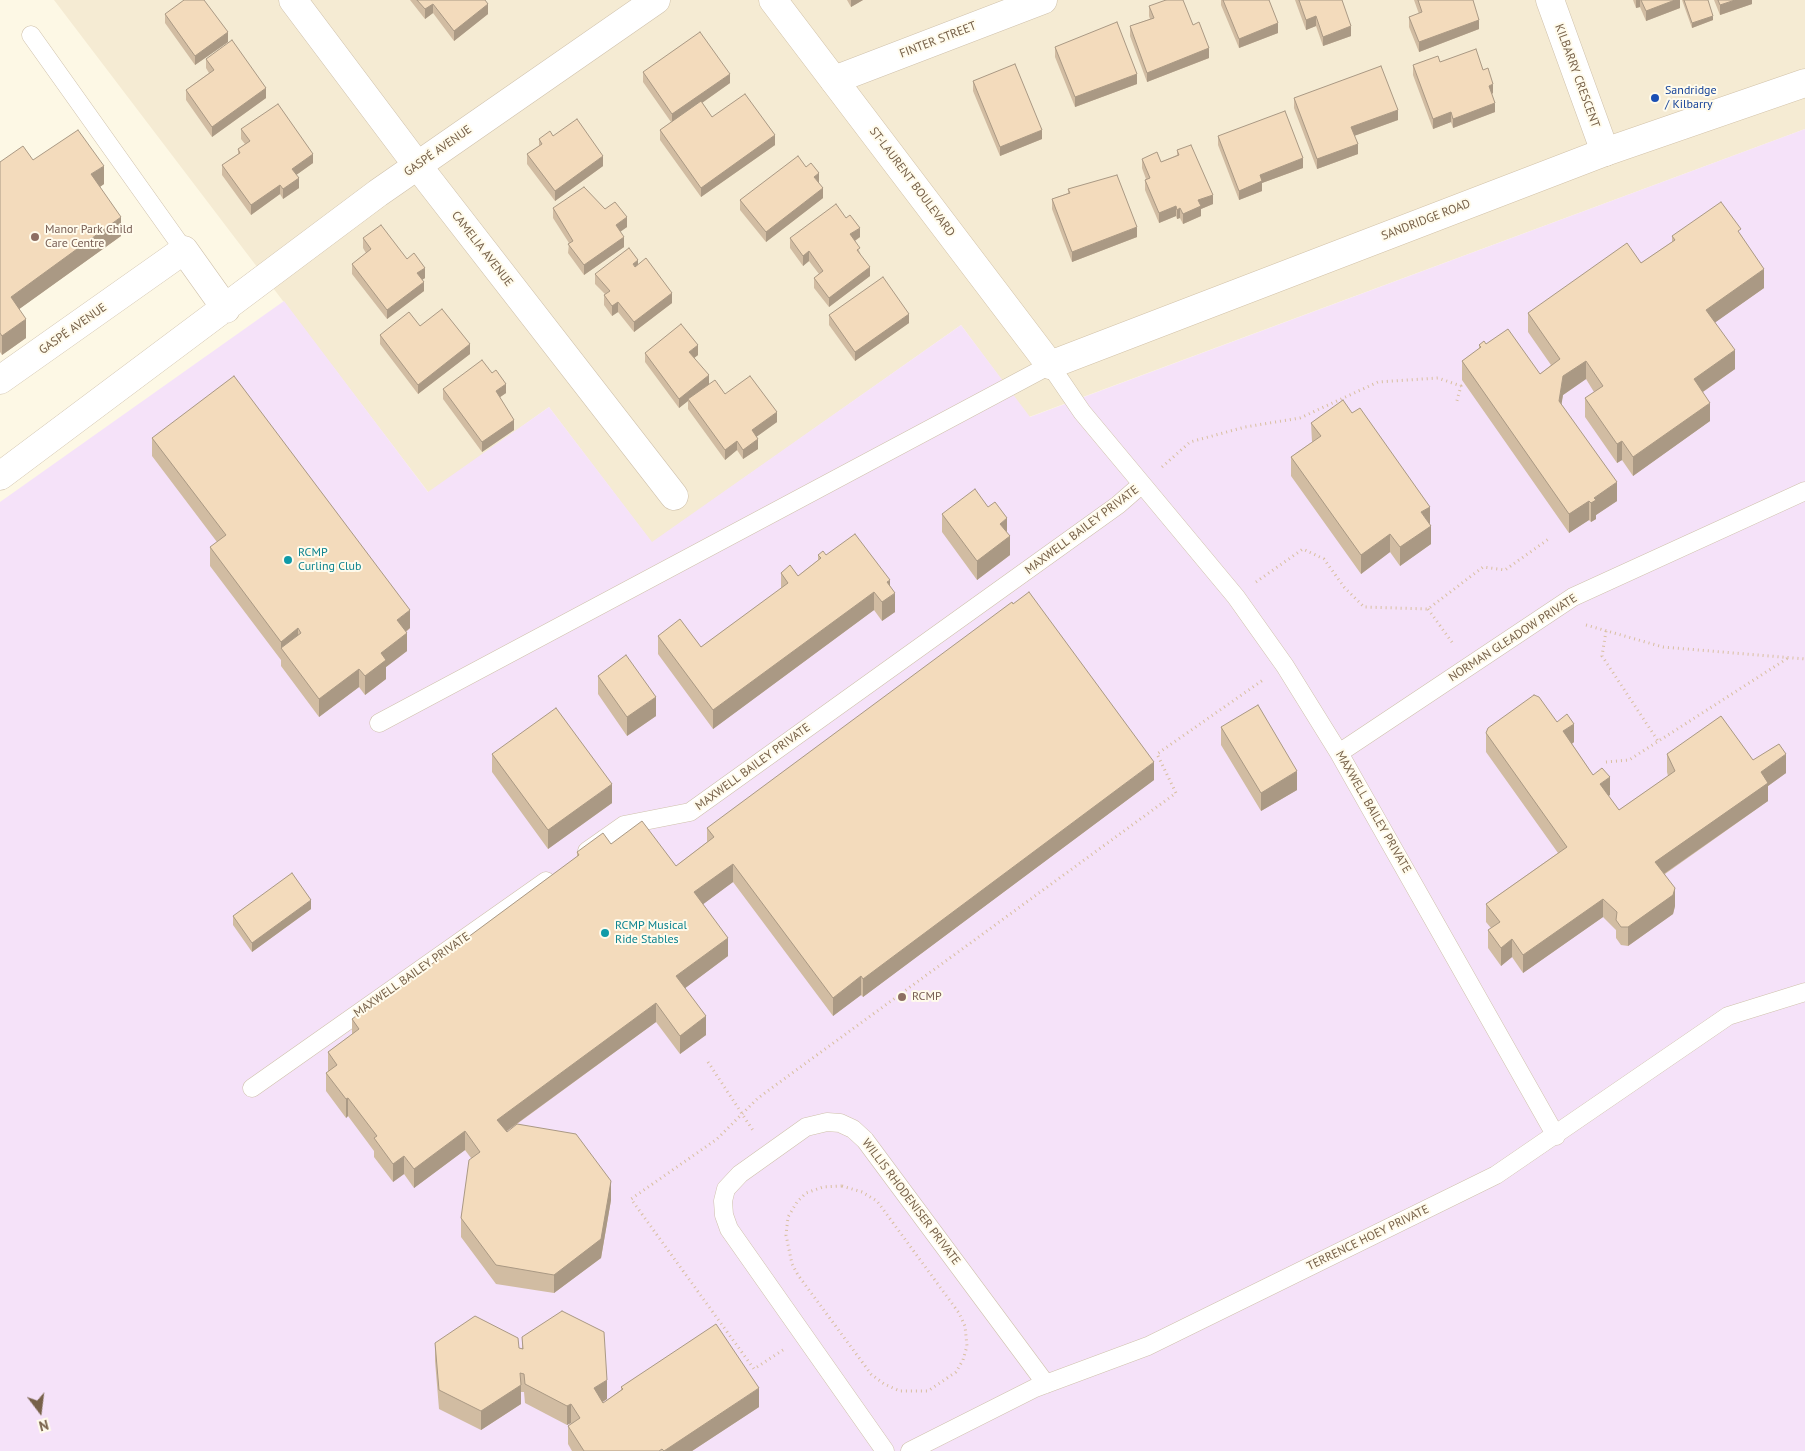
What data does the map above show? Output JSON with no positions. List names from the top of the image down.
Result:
{
  "streets": {
    "street": [
      "FINTER STREET",
      "KILBARRY CRESCENT",
      "GASPÉ AVENUE",
      "ST-LAURENT BOULEVARD",
      "SANDRIDGE ROAD",
      "CAMELIA AVENUE"
    ],
    "lane": [
      "MAXWELL BAILEY PRIVATE",
      "NORMAN GLEADOW PRIVATE",
      "WILLIS RHODENISER PRIVATE",
      "TERRENCE HOEY PRIVATE"
    ]
  },
  "crossings": [
    ["FINTER STREET", "ST-LAURENT BOULEVARD"],
    ["KILBARRY CRESCENT", "SANDRIDGE ROAD"],
    ["GASPÉ AVENUE", "CAMELIA AVENUE"],
    ["ST-LAURENT BOULEVARD", "SANDRIDGE ROAD"],
    ["ST-LAURENT BOULEVARD", "MAXWELL BAILEY PRIVATE"],
    ["SANDRIDGE ROAD", "MAXWELL BAILEY PRIVATE"],
    ["MAXWELL BAILEY PRIVATE", "NORMAN GLEADOW PRIVATE"],
    ["MAXWELL BAILEY PRIVATE", "TERRENCE HOEY PRIVATE"],
    ["WILLIS RHODENISER PRIVATE", "TERRENCE HOEY PRIVATE"]
  ],
  "places": [
    "Sandridge / Kilbarry",
    "Manor Park Child Care Centre",
    "RCMP Curling Club",
    "RCMP Musical Ride Stables",
    "RCMP"
  ],
  "north": "bottom"
}
